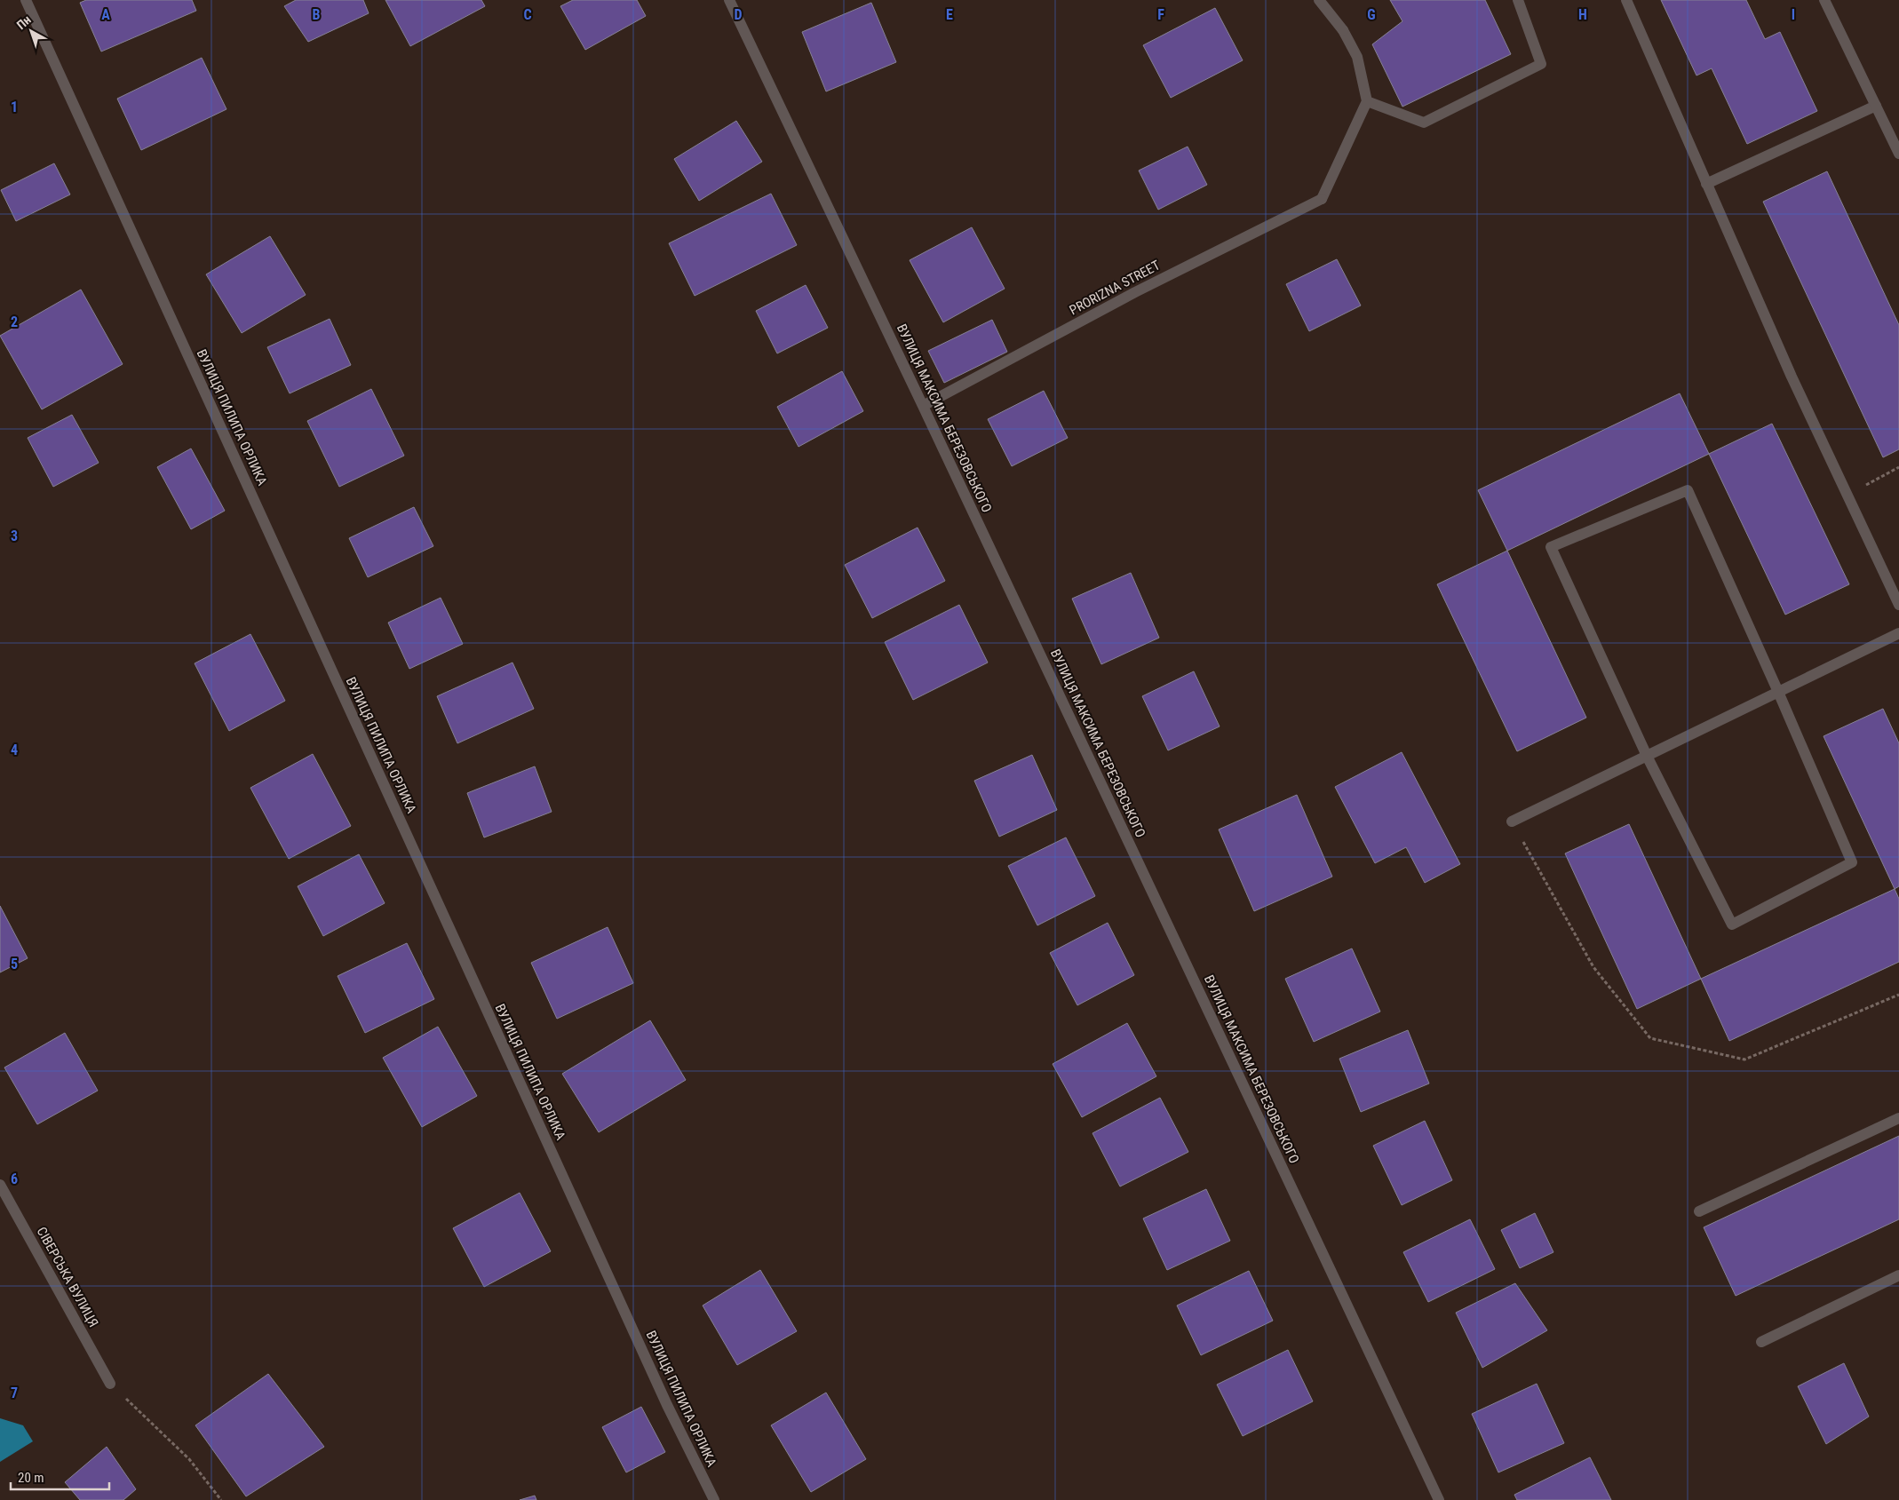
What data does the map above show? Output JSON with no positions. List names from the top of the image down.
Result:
{
  "streets": {
    "street": [
      "PRORIZNA STREET",
      "ВУЛИЦЯ ПИЛИПА ОРЛИКА",
      "ВУЛИЦЯ МАКСИМА БЕРЕЗОВСЬКОГО",
      "СІВЕРСЬКА ВУЛИЦЯ"
    ]
  },
  "crossings": [
    ["PRORIZNA STREET", "ВУЛИЦЯ МАКСИМА БЕРЕЗОВСЬКОГО"]
  ],
  "scale_bar": "20 m",
  "north": "top left",
  "grid": {
    "columns": [
      "A",
      "B",
      "C",
      "D",
      "E",
      "F",
      "G",
      "H",
      "I"
    ],
    "rows": [
      "1",
      "2",
      "3",
      "4",
      "5",
      "6",
      "7"
    ]
  }
}
